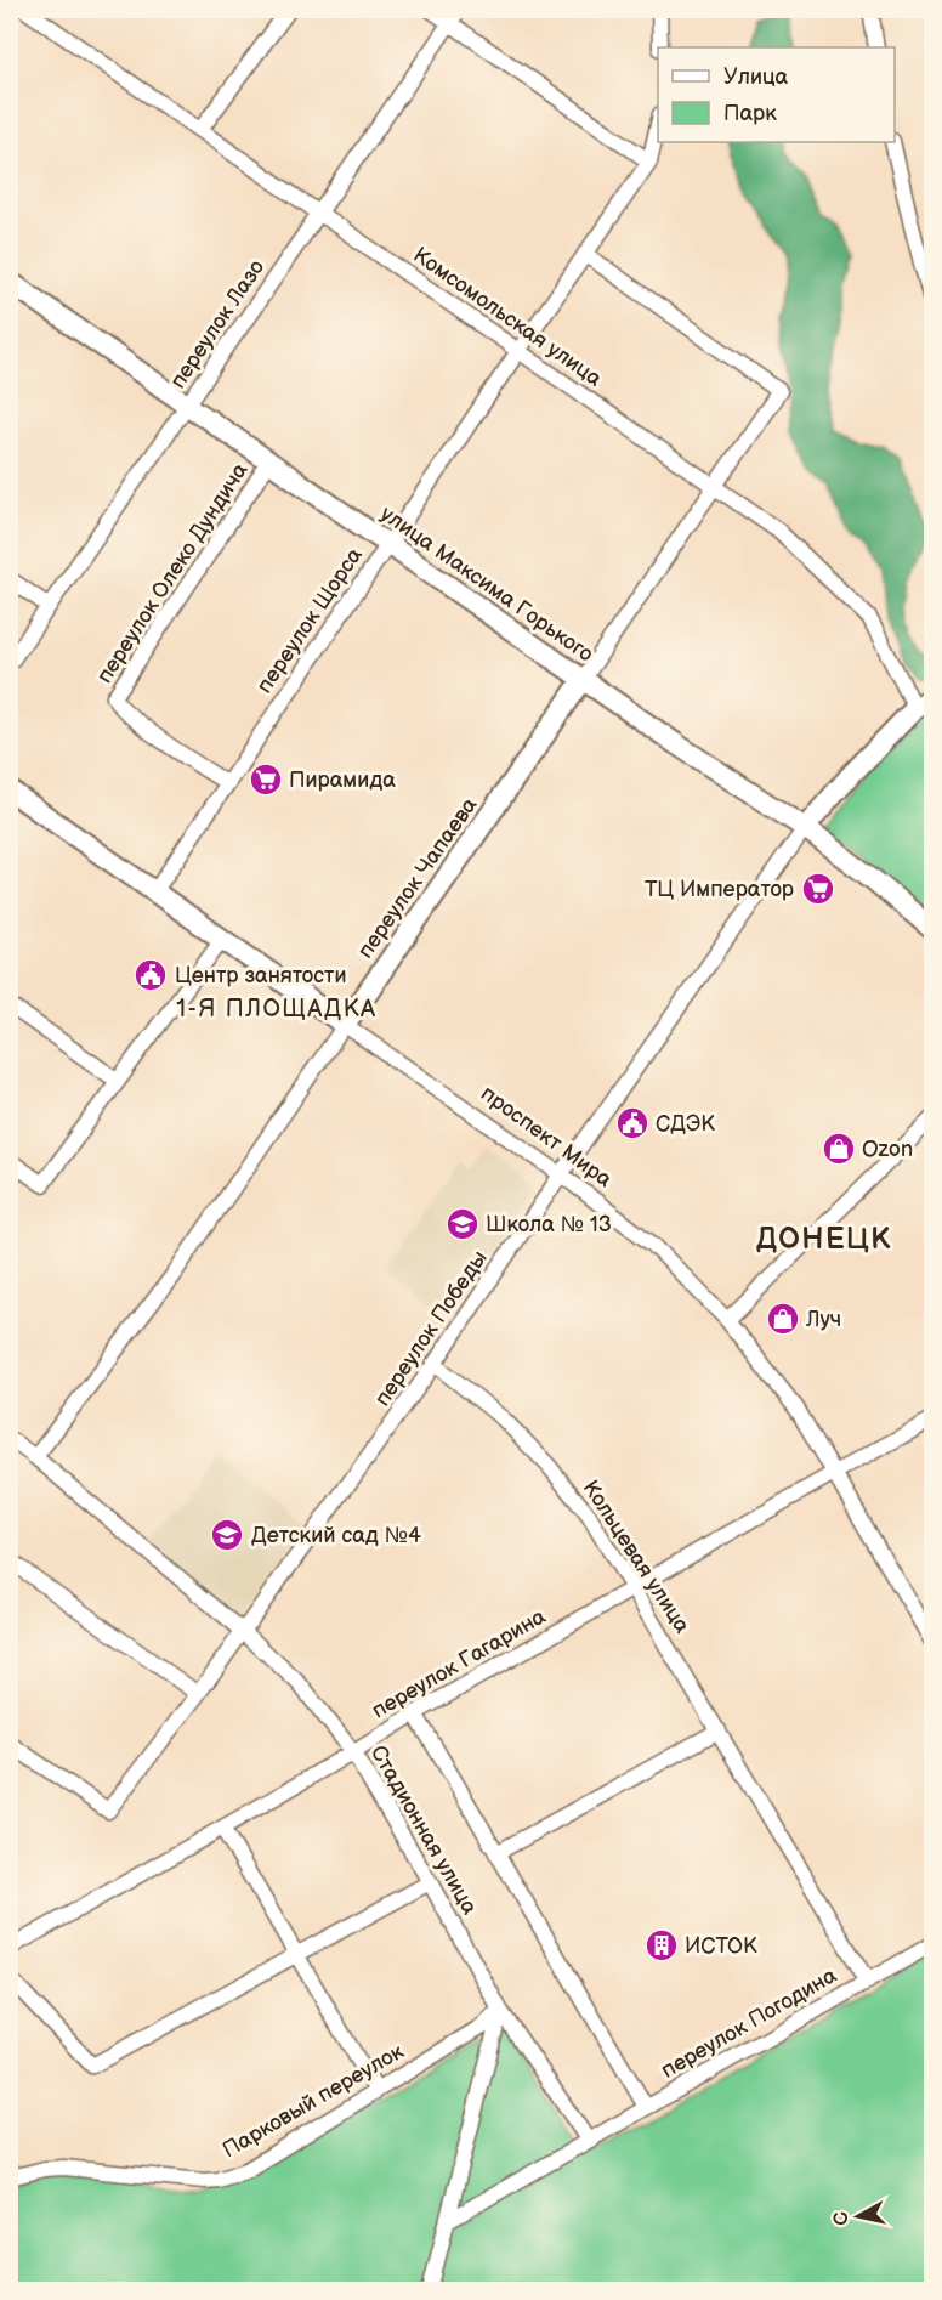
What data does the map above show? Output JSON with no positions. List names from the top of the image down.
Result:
{
  "streets": {
    "main road": ["улица Максима Горького", "переулок Чапаева", "проспект Мира"],
    "street": [
      "Комсомольская улица",
      "переулок Лазо",
      "переулок Олеко Дундича",
      "переулок Щорса",
      "переулок Победы",
      "Кольцевая улица",
      "переулок Гагарина",
      "Стадионная улица",
      "переулок Погодина",
      "Парковый переулок"
    ]
  },
  "crossings": [
    ["Комсомольская улица", "переулок Лазо"],
    ["Комсомольская улица", "переулок Щорса"],
    ["Комсомольская улица", "переулок Чапаева"],
    ["переулок Лазо", "улица Максима Горького"],
    ["переулок Олеко Дундича", "улица Максима Горького"],
    ["переулок Олеко Дундича", "переулок Щорса"],
    ["улица Максима Горького", "переулок Щорса"],
    ["улица Максима Горького", "переулок Чапаева"],
    ["улица Максима Горького", "переулок Победы"],
    ["переулок Щорса", "переулок Чапаева"],
    ["переулок Щорса", "проспект Мира"],
    ["переулок Чапаева", "проспект Мира"],
    ["переулок Чапаева", "Стадионная улица"],
    ["проспект Мира", "переулок Победы"],
    ["проспект Мира", "переулок Гагарина"],
    ["переулок Победы", "Кольцевая улица"],
    ["переулок Победы", "Стадионная улица"],
    ["Кольцевая улица", "переулок Гагарина"],
    ["Кольцевая улица", "переулок Погодина"],
    ["переулок Гагарина", "Стадионная улица"],
    ["Стадионная улица", "переулок Погодина"],
    ["Стадионная улица", "Парковый переулок"]
  ],
  "districts": ["1-Я ПЛОЩАДКА", "ДОНЕЦК"],
  "places": {
    "supermarket": ["Пирамида", "ТЦ Император"],
    "public building": ["Центр занятости", "СДЭК"],
    "shop": ["Ozon", "Луч"],
    "school or university": ["Школа № 13", "Детский сад №4"],
    "building": ["ИСТОК"]
  },
  "legend": ["Улица", "Парк"],
  "north": "left"
}
